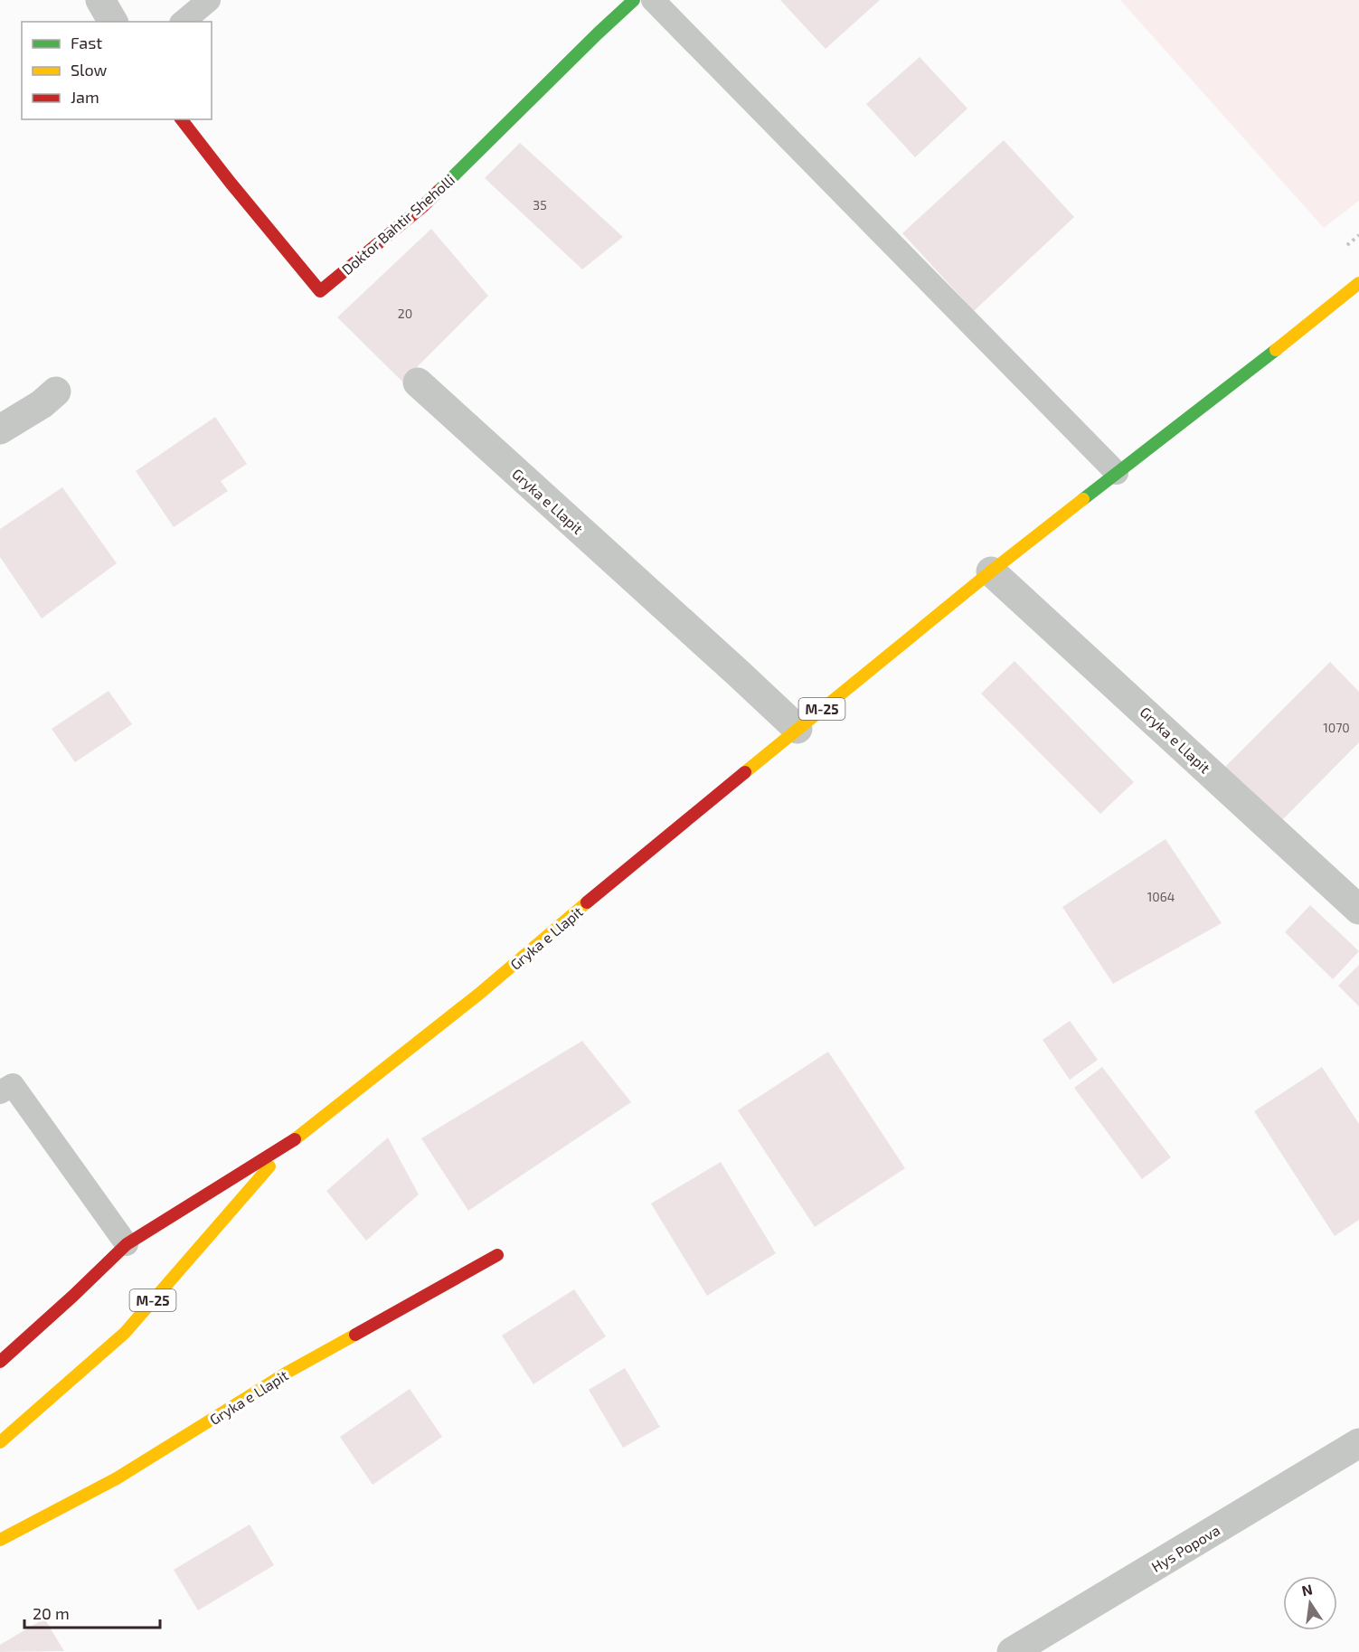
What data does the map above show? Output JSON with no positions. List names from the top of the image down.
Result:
{
  "streets": {
    "main road": ["Doktor Bahtir Sheholli", "Gryka e Llapit", "M-25"],
    "street": ["Hys Popova"]
  },
  "house_numbers": [
    "35",
    "20",
    "1070",
    "1064"
  ],
  "legend": ["Fast", "Slow", "Jam"],
  "scale_bar": "20 m",
  "north": "top"
}
